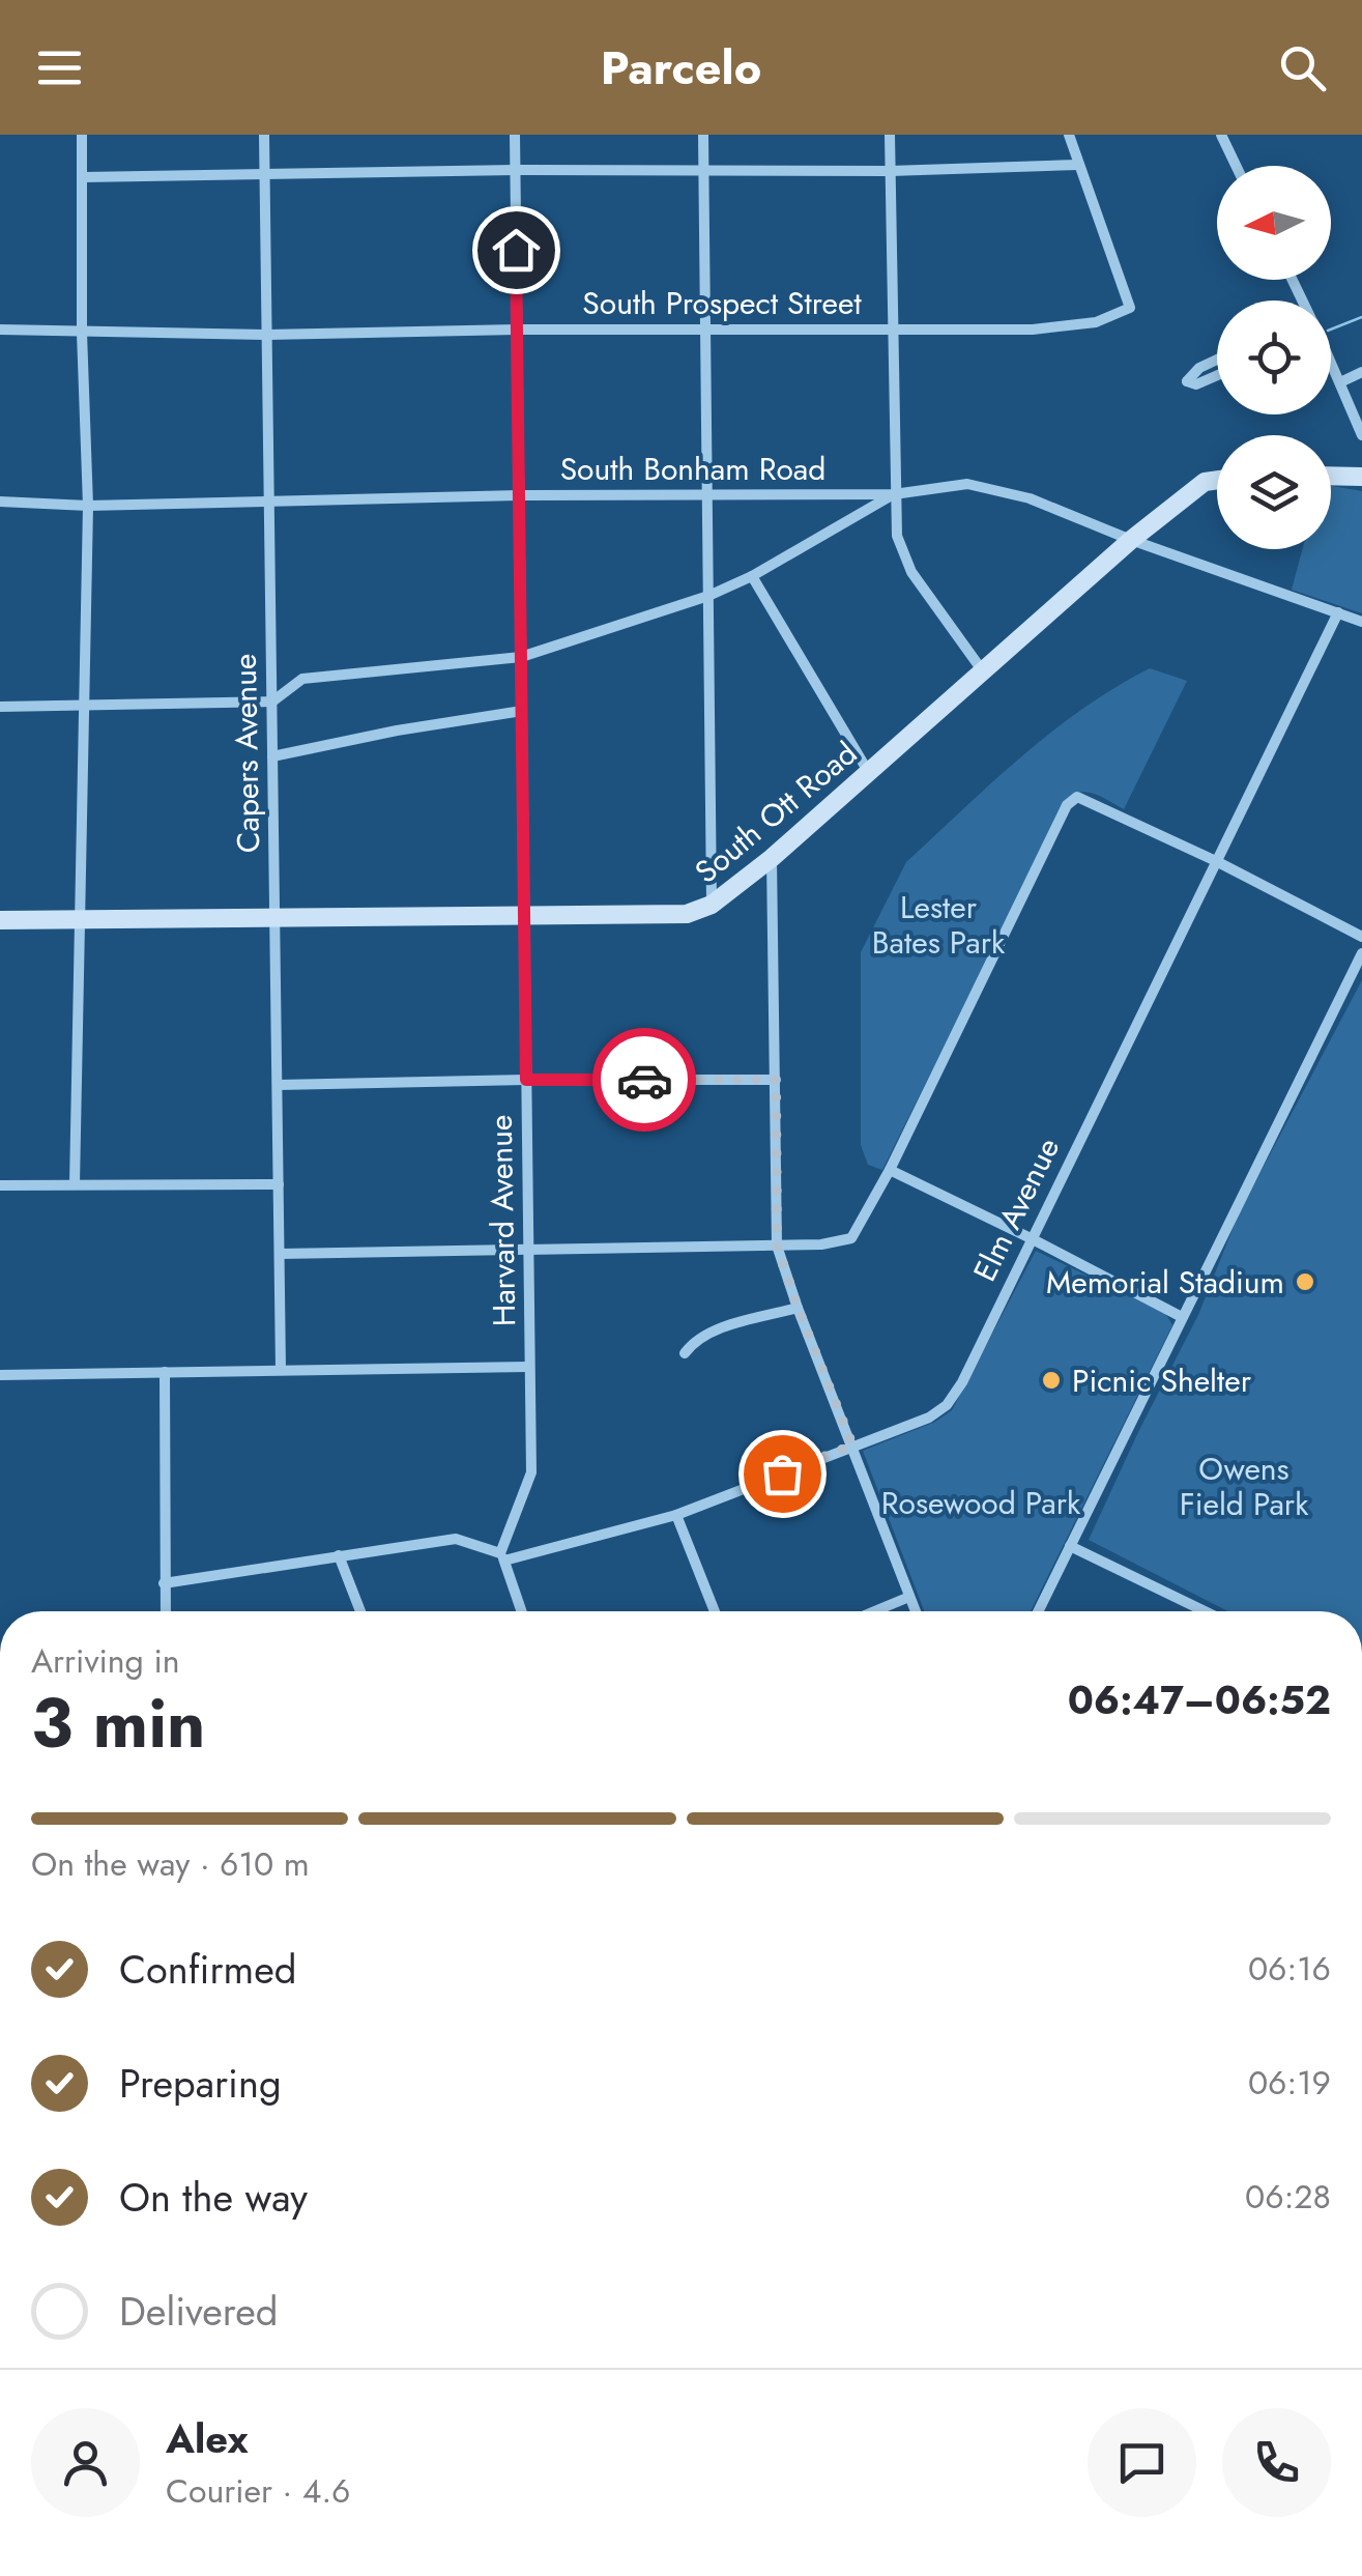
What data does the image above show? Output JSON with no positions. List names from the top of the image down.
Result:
{
  "streets": {
    "street": [
      "South Prospect Street",
      "South Bonham Road",
      "Capers Avenue",
      "South Ott Road",
      "Elm Avenue",
      "Harvard Avenue"
    ]
  },
  "crossings": [
    ["South Prospect Street", "Capers Avenue"],
    ["South Prospect Street", "Harvard Avenue"],
    ["South Bonham Road", "Capers Avenue"],
    ["South Bonham Road", "South Ott Road"],
    ["South Bonham Road", "Elm Avenue"],
    ["South Bonham Road", "Harvard Avenue"],
    ["Capers Avenue", "South Ott Road"],
    ["South Ott Road", "Harvard Avenue"],
    ["Elm Avenue", "Harvard Avenue"]
  ],
  "parks": ["Lester Bates Park", "Owens Field Park", "Rosewood Park"],
  "places": ["Memorial Stadium", "Picnic Shelter"],
  "north": "left",
  "page": {
    "header": "Parcelo",
    "heading": ["3 min", "Arriving in", "06:47–06:52"],
    "panel": ["Alex", "Courier · 4.6"],
    "bar": "On the way · 610 m",
    "list": [
      ["Confirmed", "06:16"],
      ["Preparing", "06:19"],
      ["On the way", "06:28"],
      "Delivered"
    ]
  }
}
